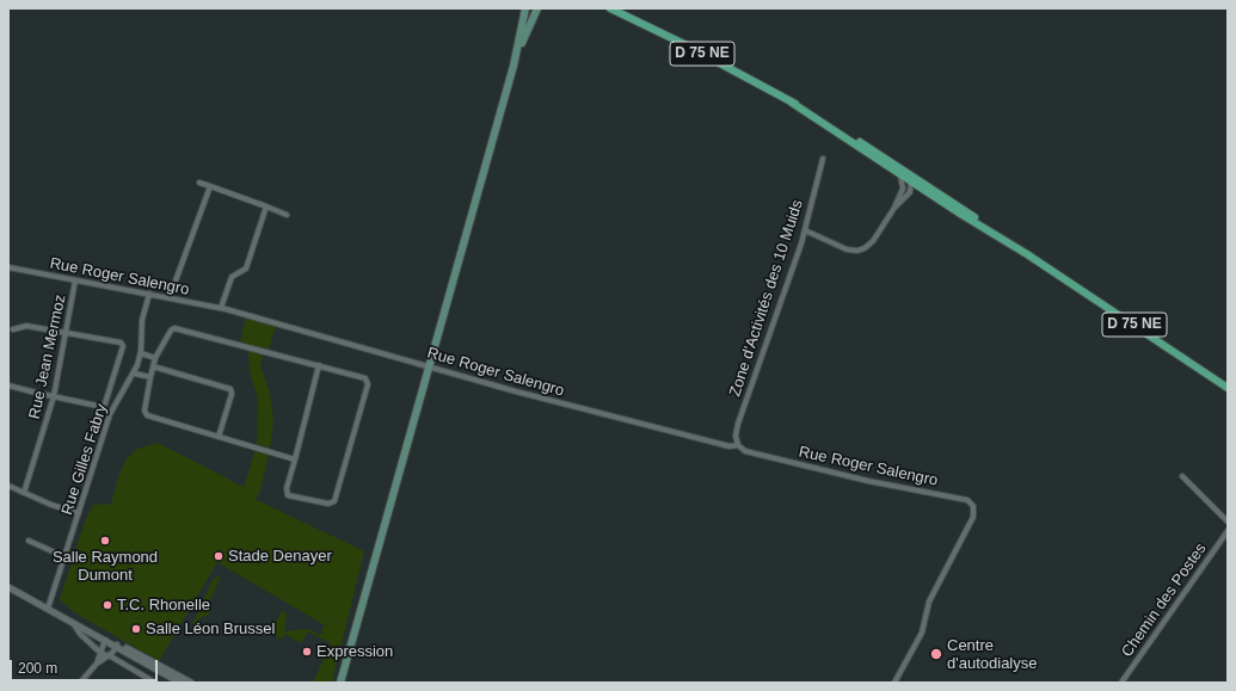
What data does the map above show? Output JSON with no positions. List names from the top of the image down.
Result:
{
  "streets": {
    "main road": ["D 75 NE"],
    "street": [
      "Rue Roger Salengro",
      "Zone d'Activités des 10 Muids",
      "Rue Jean Mermoz",
      "Rue Gilles Fabry",
      "Chemin des Postes"
    ]
  },
  "crossings": [
    ["Rue Roger Salengro", "Zone d'Activités des 10 Muids"],
    ["Rue Roger Salengro", "Rue Jean Mermoz"],
    ["Rue Roger Salengro", "Rue Gilles Fabry"]
  ],
  "places": [
    "Salle Raymond Dumont",
    "Stade Denayer",
    "T.C. Rhonelle",
    "Salle Léon Brussel",
    "Expression",
    "Centre d'autodialyse"
  ],
  "scale_bar": "200 m"
}
